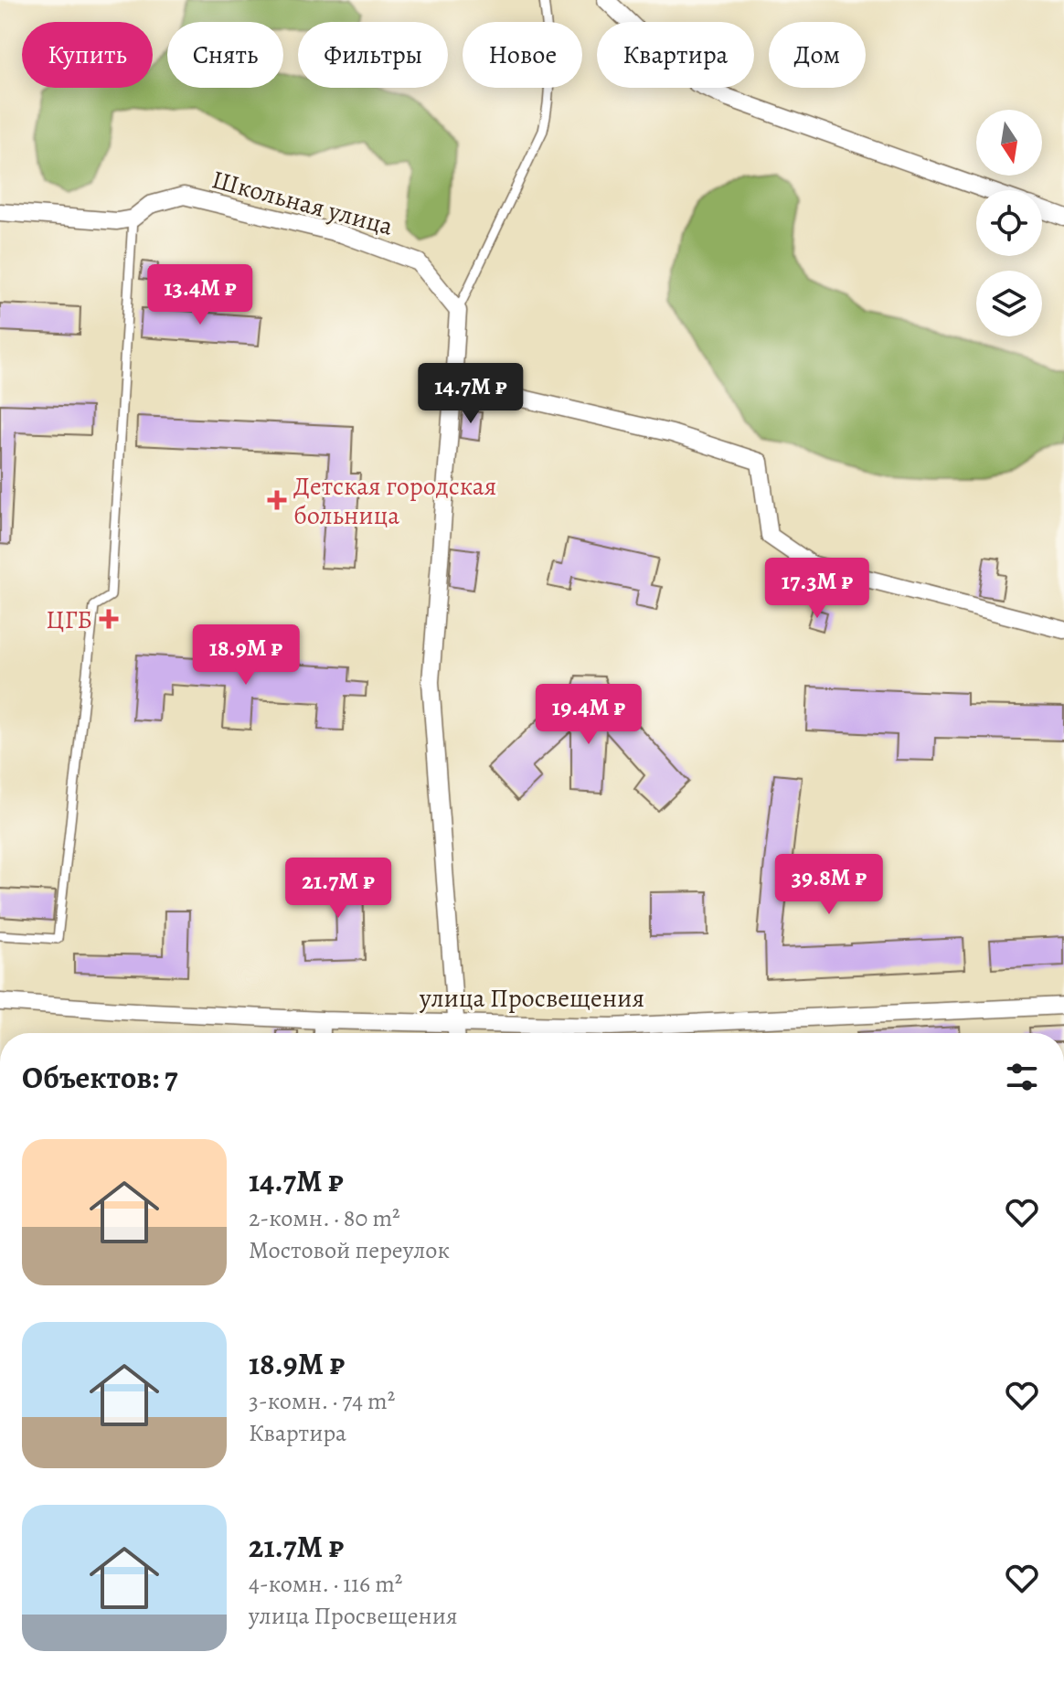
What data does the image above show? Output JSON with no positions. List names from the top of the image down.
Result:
{
  "streets": {
    "street": ["Школьная улица", "улица Просвещения"]
  },
  "places": {
    "health": ["Детская городская больница", "ЦГБ"]
  },
  "north": "bottom",
  "page": {
    "chip": [
      "Купить",
      "Снять",
      "Фильтры",
      "Новое",
      "Квартира",
      "Дом"
    ],
    "price": [
      "13.4M ₽",
      "14.7M ₽",
      "17.3M ₽",
      "18.9M ₽",
      "19.4M ₽",
      "39.8M ₽",
      "21.7M ₽"
    ],
    "heading": "Объектов: 7",
    "list": [
      {
        "name": "14.7M ₽",
        "note": "2-комн. · 80 m² · Мостовой переулок"
      },
      {
        "name": "18.9M ₽",
        "note": "3-комн. · 74 m² · Квартира"
      },
      {
        "name": "21.7M ₽",
        "note": "4-комн. · 116 m² · улица Просвещения"
      }
    ]
  }
}
